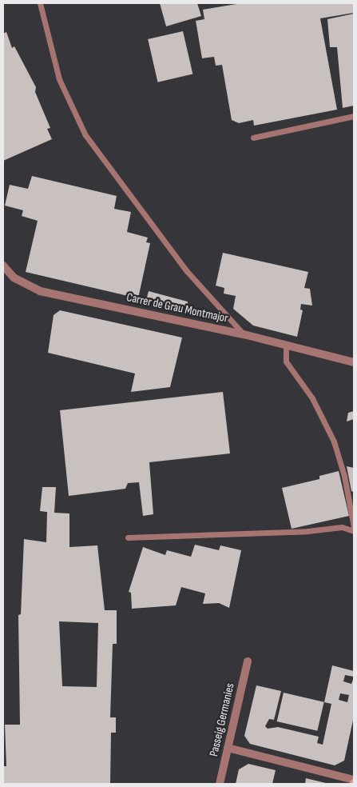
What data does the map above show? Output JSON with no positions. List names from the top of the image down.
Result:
{
  "streets": {
    "street": ["Carrer de Grau Montmajor", "Passeig Germanies"]
  }
}
